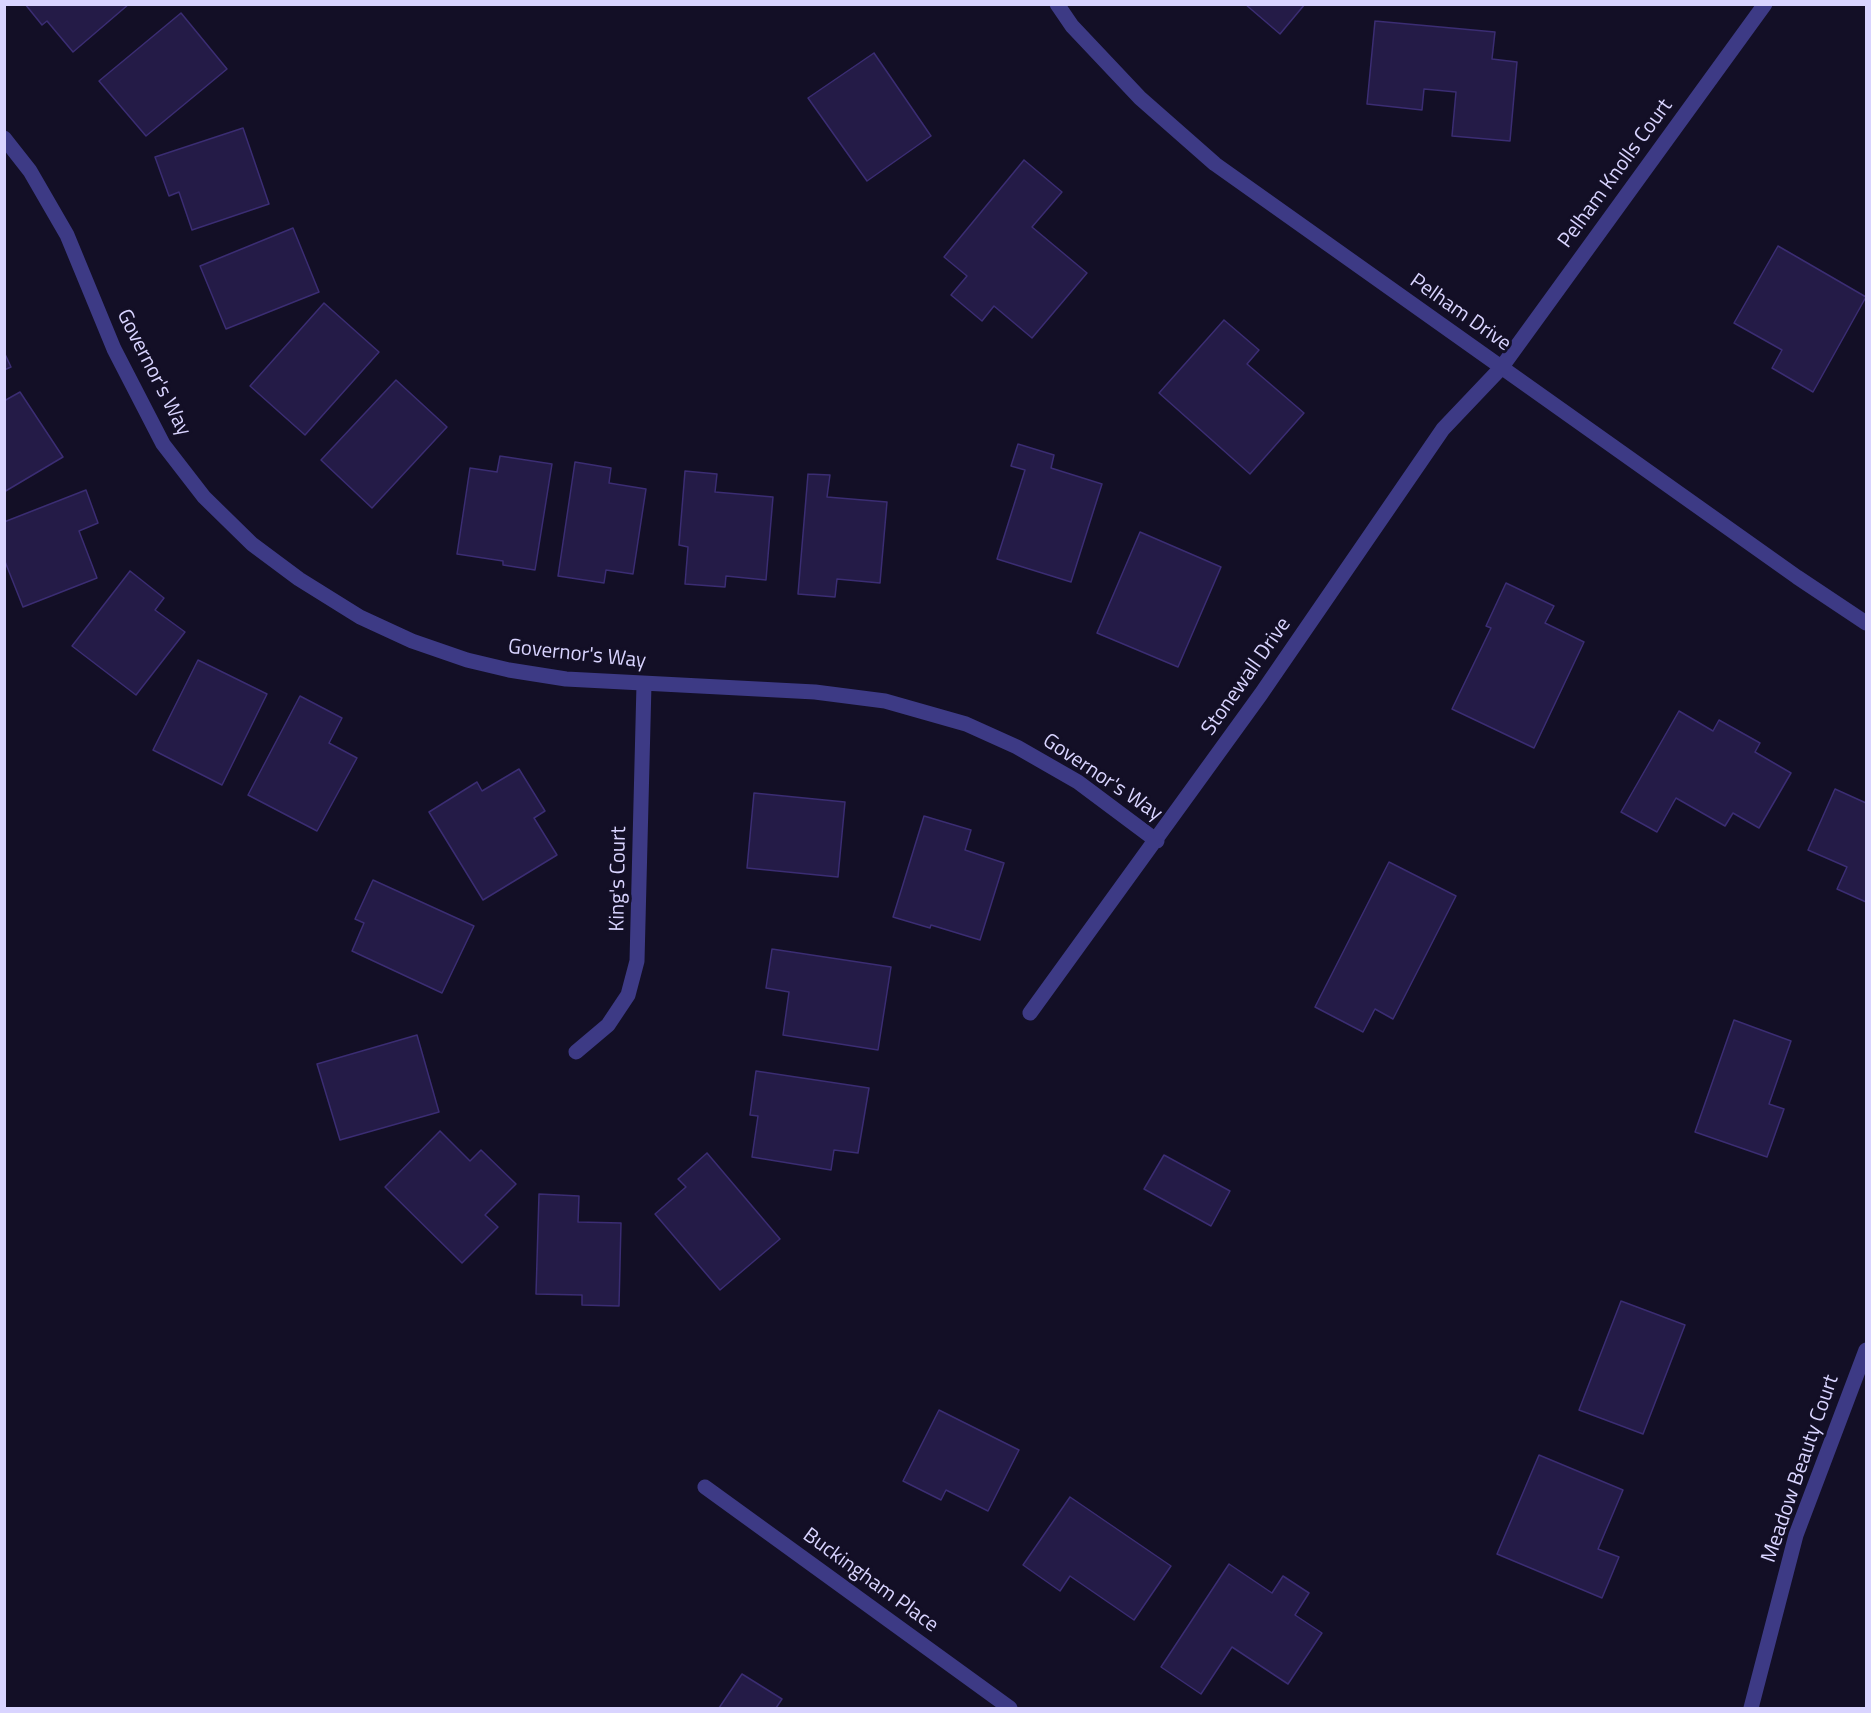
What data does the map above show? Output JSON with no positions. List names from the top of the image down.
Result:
{
  "streets": {
    "street": [
      "Pelham Knolls Court",
      "Pelham Drive",
      "Governor's Way",
      "Stonewall Drive",
      "King's Court",
      "Meadow Beauty Court",
      "Buckingham Place"
    ]
  },
  "crossings": [
    ["Pelham Knolls Court", "Pelham Drive"],
    ["Pelham Knolls Court", "Stonewall Drive"],
    ["Pelham Drive", "Stonewall Drive"],
    ["Governor's Way", "Stonewall Drive"],
    ["Governor's Way", "King's Court"]
  ]
}
